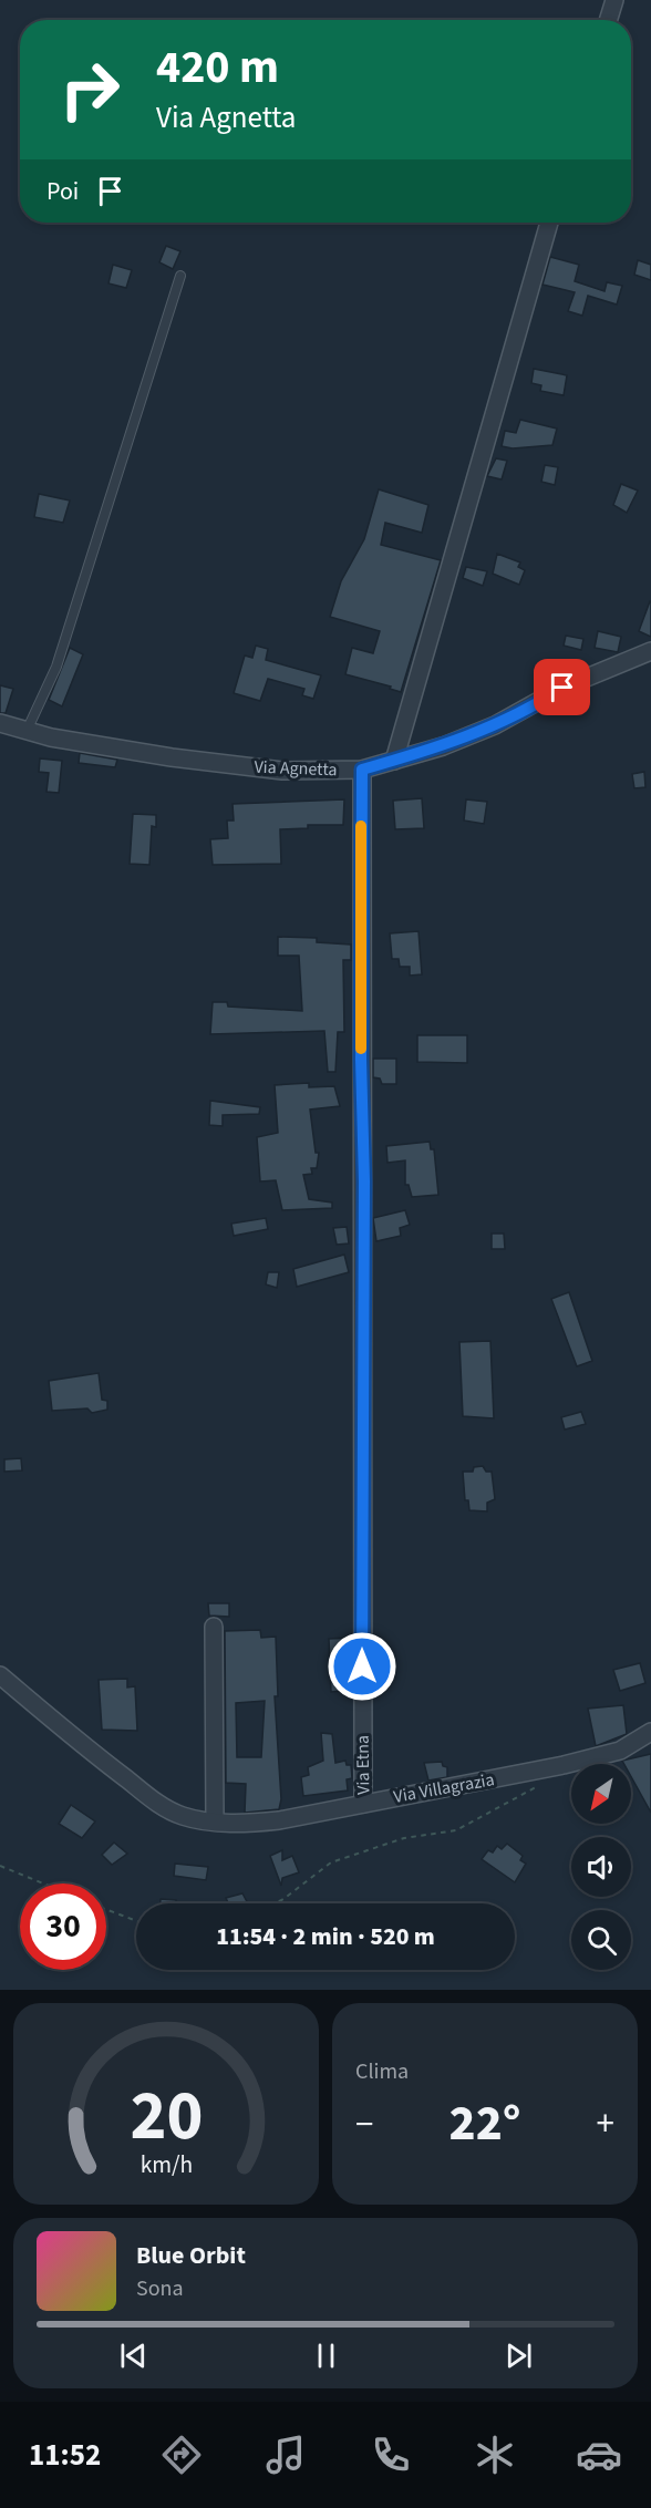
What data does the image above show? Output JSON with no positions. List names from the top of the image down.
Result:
{
  "streets": {
    "street": ["Via Agnetta", "Via Etna", "Via Villagrazia"]
  },
  "crossings": [
    ["Via Agnetta", "Via Etna"],
    ["Via Etna", "Via Villagrazia"]
  ],
  "north": "bottom left",
  "page": {
    "turn": ["420 m", "Via Agnetta"],
    "then": "Poi",
    "limit": "30",
    "trip": "11:54 · 2 min · 520 m",
    "tile": "Clima",
    "heat": ["−", "22°", "+"],
    "song": ["Blue Orbit", "Sona"],
    "tabs": "11:52",
    "gauge": ["20", "km/h"]
  }
}
